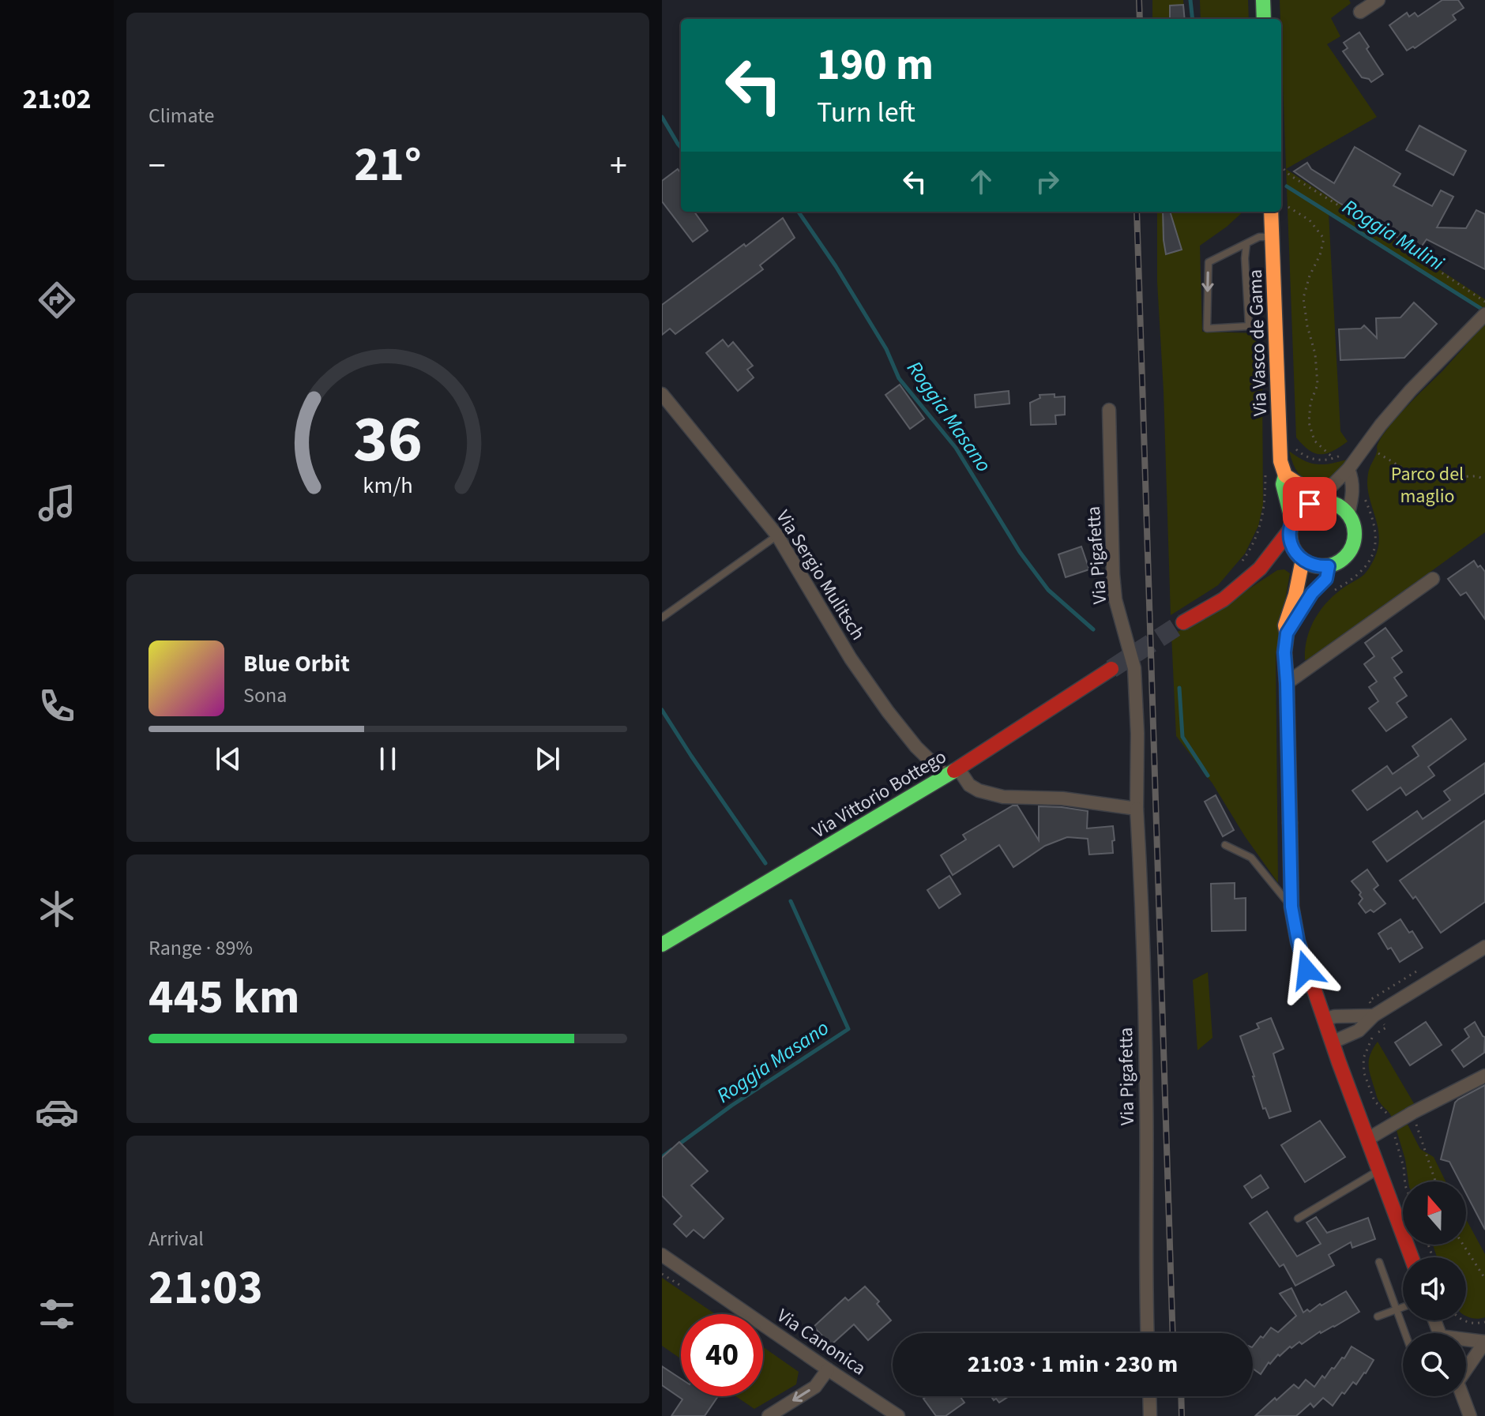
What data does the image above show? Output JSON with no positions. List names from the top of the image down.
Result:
{
  "streets": {
    "street": [
      "Via Vasco de Gama",
      "Via Pigafetta",
      "Via Sergio Mulitsch",
      "Via Vittorio Bottego",
      "Via Canonica"
    ]
  },
  "crossings": [
    ["Via Sergio Mulitsch", "Via Vittorio Bottego"]
  ],
  "water": ["Roggia Mulini", "Roggia Masano"],
  "parks": ["Parco del maglio"],
  "north": "top",
  "page": {
    "tabs": "21:02",
    "tile": [
      "Climate",
      ["Range · 89%", "445 km"],
      ["Arrival", "21:03"]
    ],
    "turn": ["190 m", "Turn left"],
    "heat": ["−", "21°", "+"],
    "song": ["Blue Orbit", "Sona"],
    "limit": "40",
    "trip": "21:03 · 1 min · 230 m",
    "gauge": ["36", "km/h"]
  }
}
